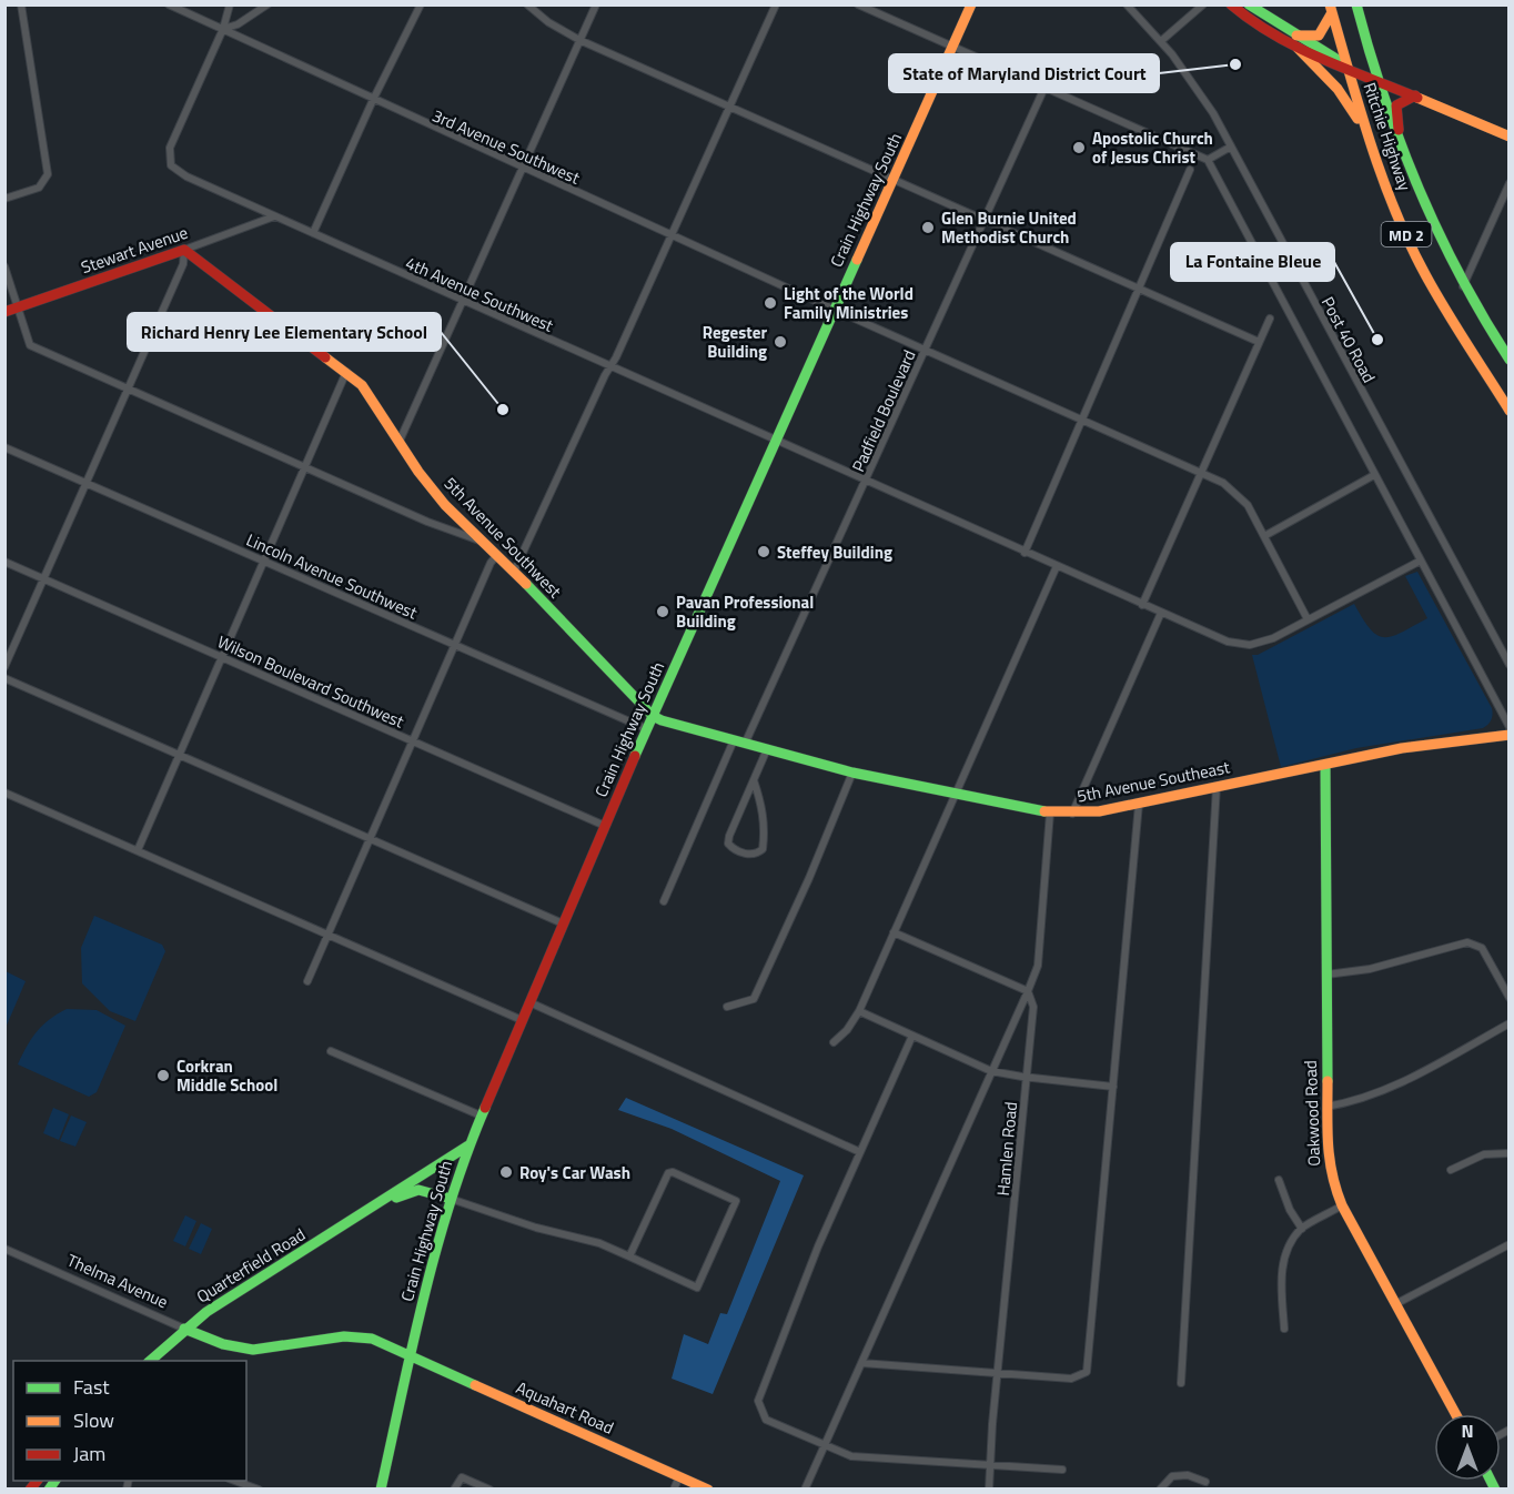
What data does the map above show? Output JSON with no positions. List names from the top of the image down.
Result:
{
  "streets": {
    "main road": [
      "Ritchie Highway",
      "Crain Highway South",
      "MD 2",
      "Stewart Avenue",
      "5th Avenue Southwest",
      "5th Avenue Southeast",
      "Oakwood Road",
      "Quarterfield Road",
      "Thelma Avenue",
      "Aquahart Road"
    ],
    "street": [
      "3rd Avenue Southwest",
      "4th Avenue Southwest",
      "Post 40 Road",
      "Padfield Boulevard",
      "Lincoln Avenue Southwest",
      "Wilson Boulevard Southwest",
      "Hamlen Road"
    ]
  },
  "crossings": [
    ["3rd Avenue Southwest", "Crain Highway South"],
    ["3rd Avenue Southwest", "4th Avenue Southwest"],
    ["3rd Avenue Southwest", "Padfield Boulevard"],
    ["Crain Highway South", "4th Avenue Southwest"],
    ["Crain Highway South", "5th Avenue Southwest"],
    ["Crain Highway South", "Lincoln Avenue Southwest"],
    ["Crain Highway South", "Wilson Boulevard Southwest"],
    ["Crain Highway South", "5th Avenue Southeast"],
    ["Crain Highway South", "Quarterfield Road"],
    ["Crain Highway South", "Thelma Avenue"],
    ["Crain Highway South", "Aquahart Road"],
    ["Stewart Avenue", "4th Avenue Southwest"],
    ["Stewart Avenue", "5th Avenue Southwest"],
    ["4th Avenue Southwest", "Padfield Boulevard"],
    ["Padfield Boulevard", "5th Avenue Southeast"],
    ["5th Avenue Southwest", "5th Avenue Southeast"],
    ["5th Avenue Southeast", "Oakwood Road"],
    ["5th Avenue Southeast", "Hamlen Road"],
    ["Quarterfield Road", "Thelma Avenue"],
    ["Thelma Avenue", "Aquahart Road"]
  ],
  "places": [
    "State of Maryland District Court",
    "Apostolic Church of Jesus Christ",
    "Glen Burnie United Methodist Church",
    "Light of the World Family Ministries",
    "La Fontaine Bleue",
    "Regester Building",
    "Richard Henry Lee Elementary School",
    "Steffey Building",
    "Pavan Professional Building",
    "Corkran Middle School",
    "Roy's Car Wash"
  ],
  "legend": ["Fast", "Slow", "Jam"],
  "north": "top"
}
